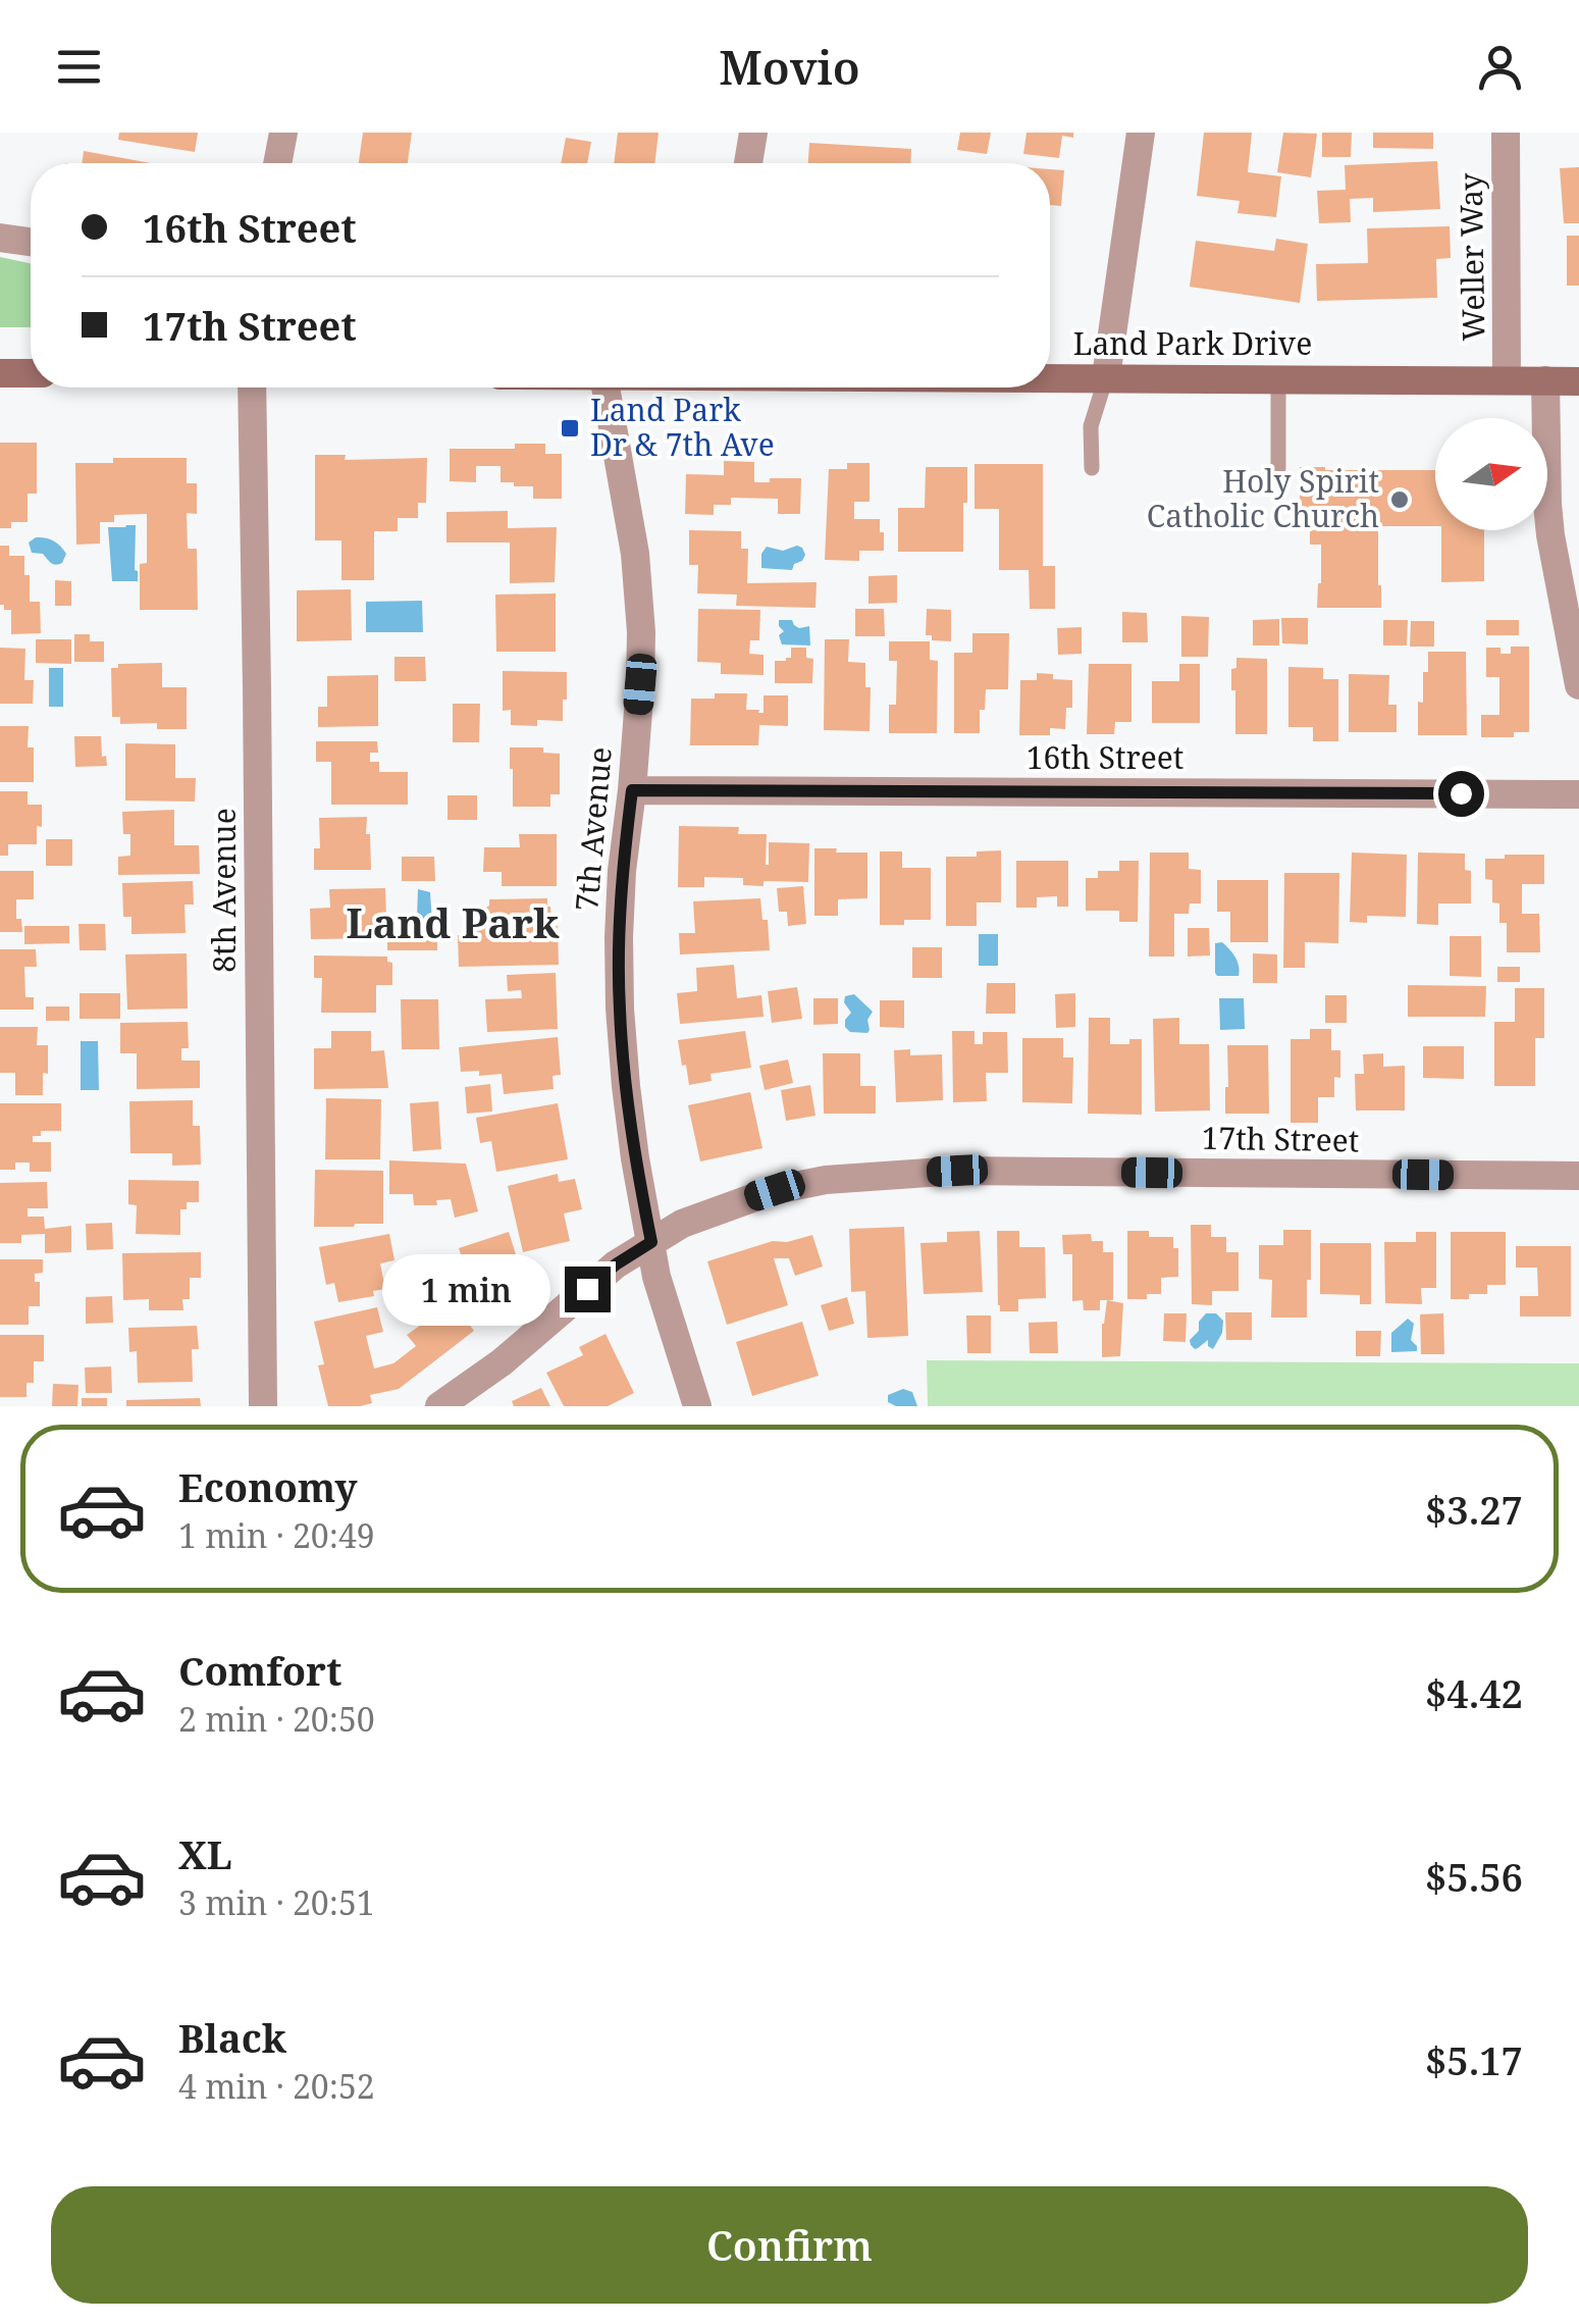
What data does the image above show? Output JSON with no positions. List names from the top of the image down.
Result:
{
  "streets": {
    "main road": ["Land Park Drive"],
    "street": [
      "Weller Way",
      "16th Street",
      "7th Avenue",
      "8th Avenue",
      "17th Street"
    ]
  },
  "crossings": [
    ["Weller Way", "Land Park Drive"],
    ["16th Street", "7th Avenue"],
    ["7th Avenue", "17th Street"]
  ],
  "districts": ["Land Park"],
  "places": {
    "transit": ["Land Park Dr & 7th Ave"],
    "other": ["Holy Spirit Catholic Church"]
  },
  "north": "right",
  "page": {
    "header": "Movio",
    "banner": ["16th Street", "17th Street"],
    "bubble": "1 min",
    "list": [
      {
        "name": "Economy",
        "note": "1 min · 20:49",
        "value": "$3.27"
      },
      {
        "name": "Comfort",
        "note": "2 min · 20:50",
        "value": "$4.42"
      },
      {
        "name": "XL",
        "note": "3 min · 20:51",
        "value": "$5.56"
      },
      {
        "name": "Black",
        "note": "4 min · 20:52",
        "value": "$5.17"
      }
    ],
    "buttons": "Confirm"
  }
}
